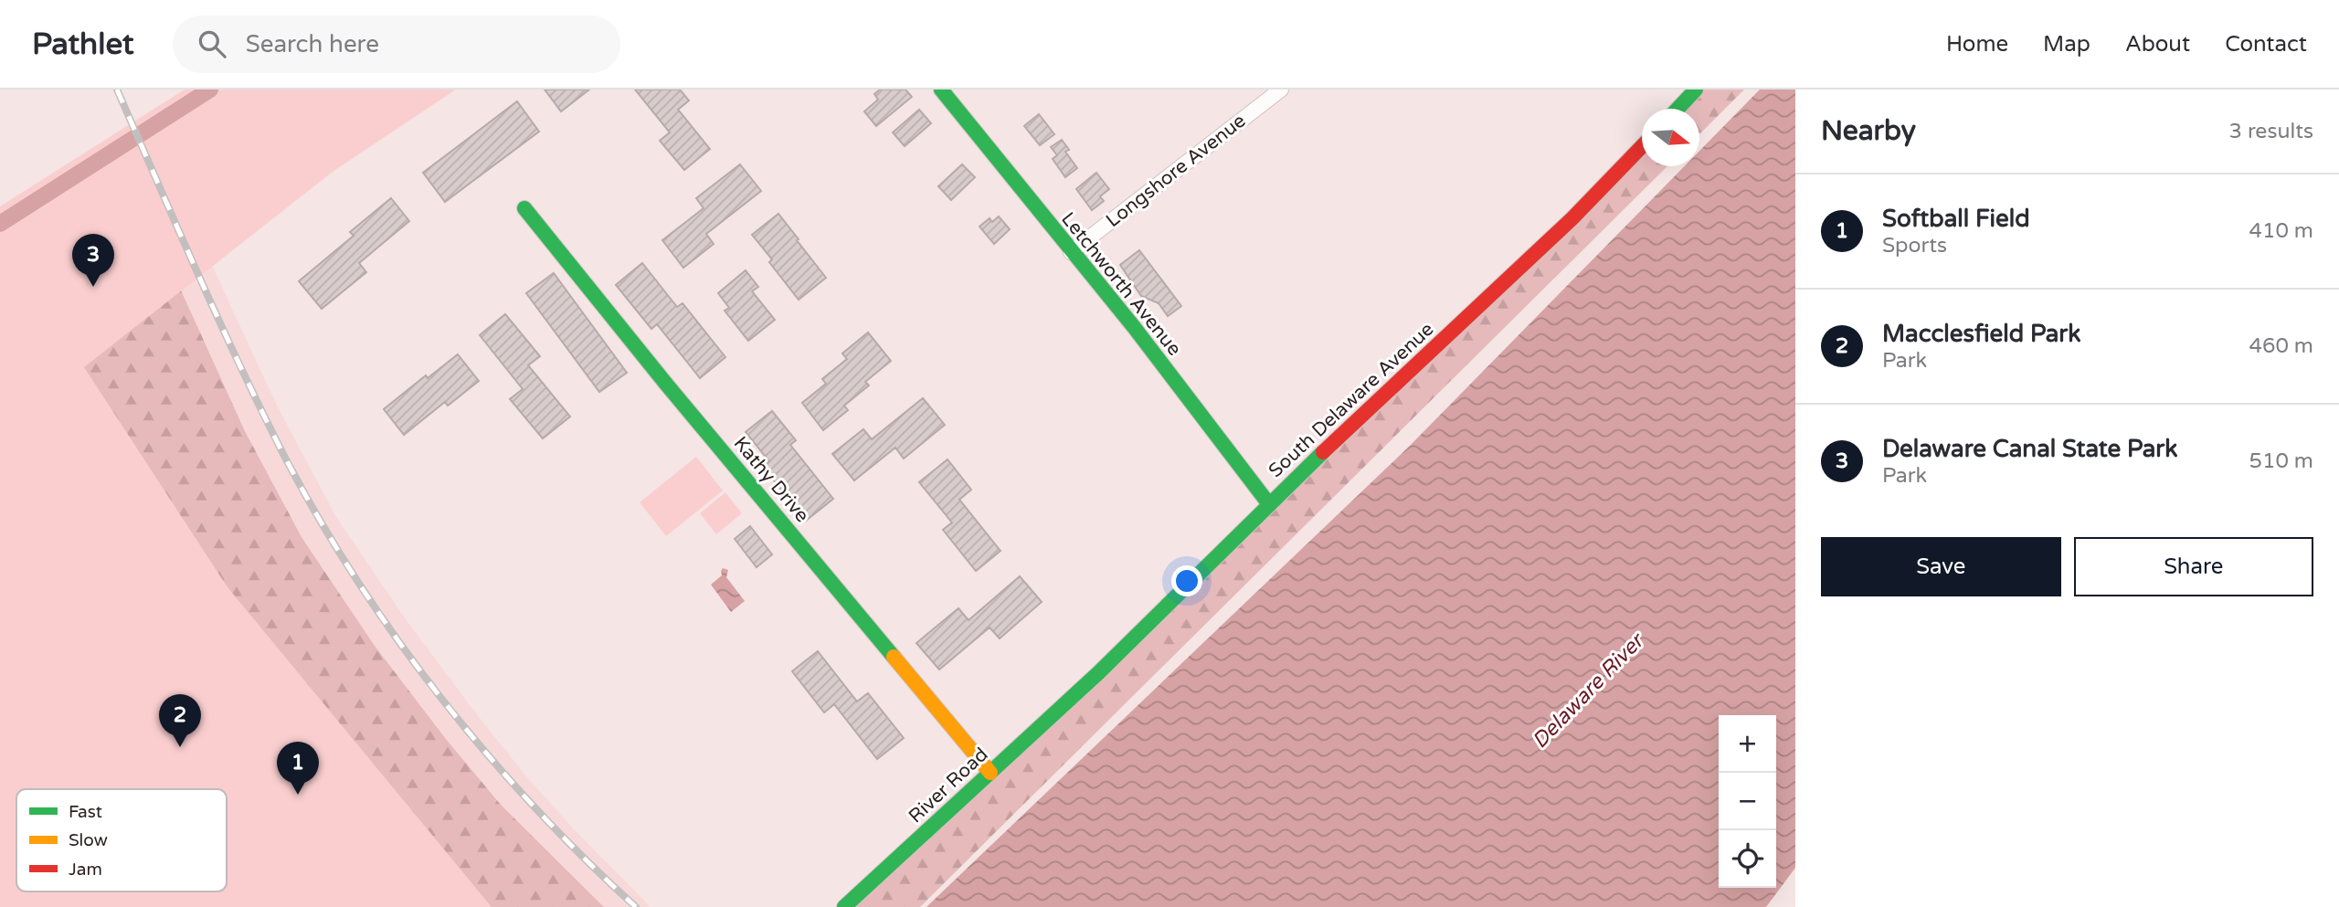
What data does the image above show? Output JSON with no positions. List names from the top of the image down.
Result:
{
  "streets": {
    "street": [
      "Longshore Avenue",
      "Letchworth Avenue",
      "South Delaware Avenue",
      "Kathy Drive",
      "River Road"
    ]
  },
  "crossings": [
    ["Longshore Avenue", "Letchworth Avenue"],
    ["Letchworth Avenue", "South Delaware Avenue"],
    ["South Delaware Avenue", "River Road"],
    ["Kathy Drive", "River Road"]
  ],
  "water": ["Delaware River"],
  "legend": ["Fast", "Slow", "Jam"],
  "north": "right",
  "page": {
    "header": "Pathlet",
    "search": "Search here",
    "nav": [
      "Home",
      "Map",
      "About",
      "Contact"
    ],
    "heading": ["Nearby", "3 results"],
    "list": [
      {
        "mark": "1",
        "name": "Softball Field",
        "note": "Sports",
        "value": "410 m"
      },
      {
        "mark": "2",
        "name": "Macclesfield Park",
        "note": "Park",
        "value": "460 m"
      },
      {
        "mark": "3",
        "name": "Delaware Canal State Park",
        "note": "Park",
        "value": "510 m"
      }
    ],
    "pins": ["3", "2", "1"],
    "buttons": ["Save", "Share"],
    "map_buttons": ["+", "−"]
  }
}
